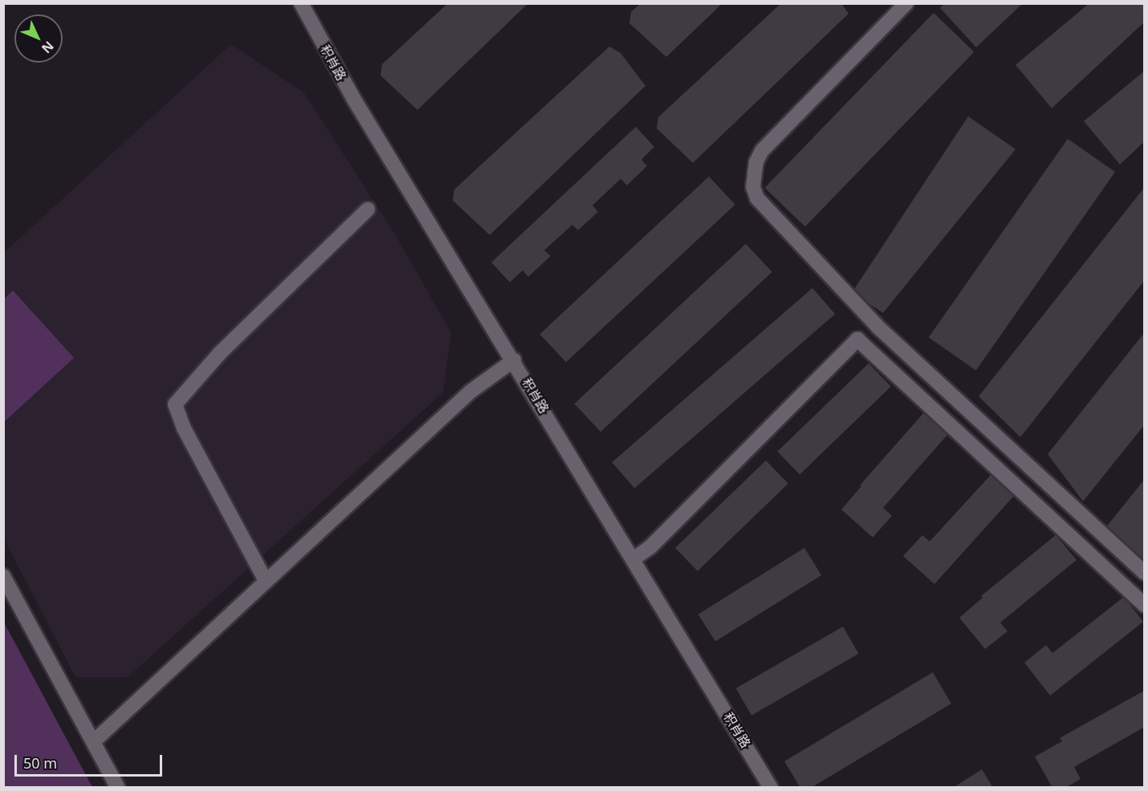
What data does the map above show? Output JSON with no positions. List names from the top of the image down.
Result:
{
  "streets": {
    "street": ["积肖路"]
  },
  "scale_bar": "50 m",
  "north": "bottom right"
}
